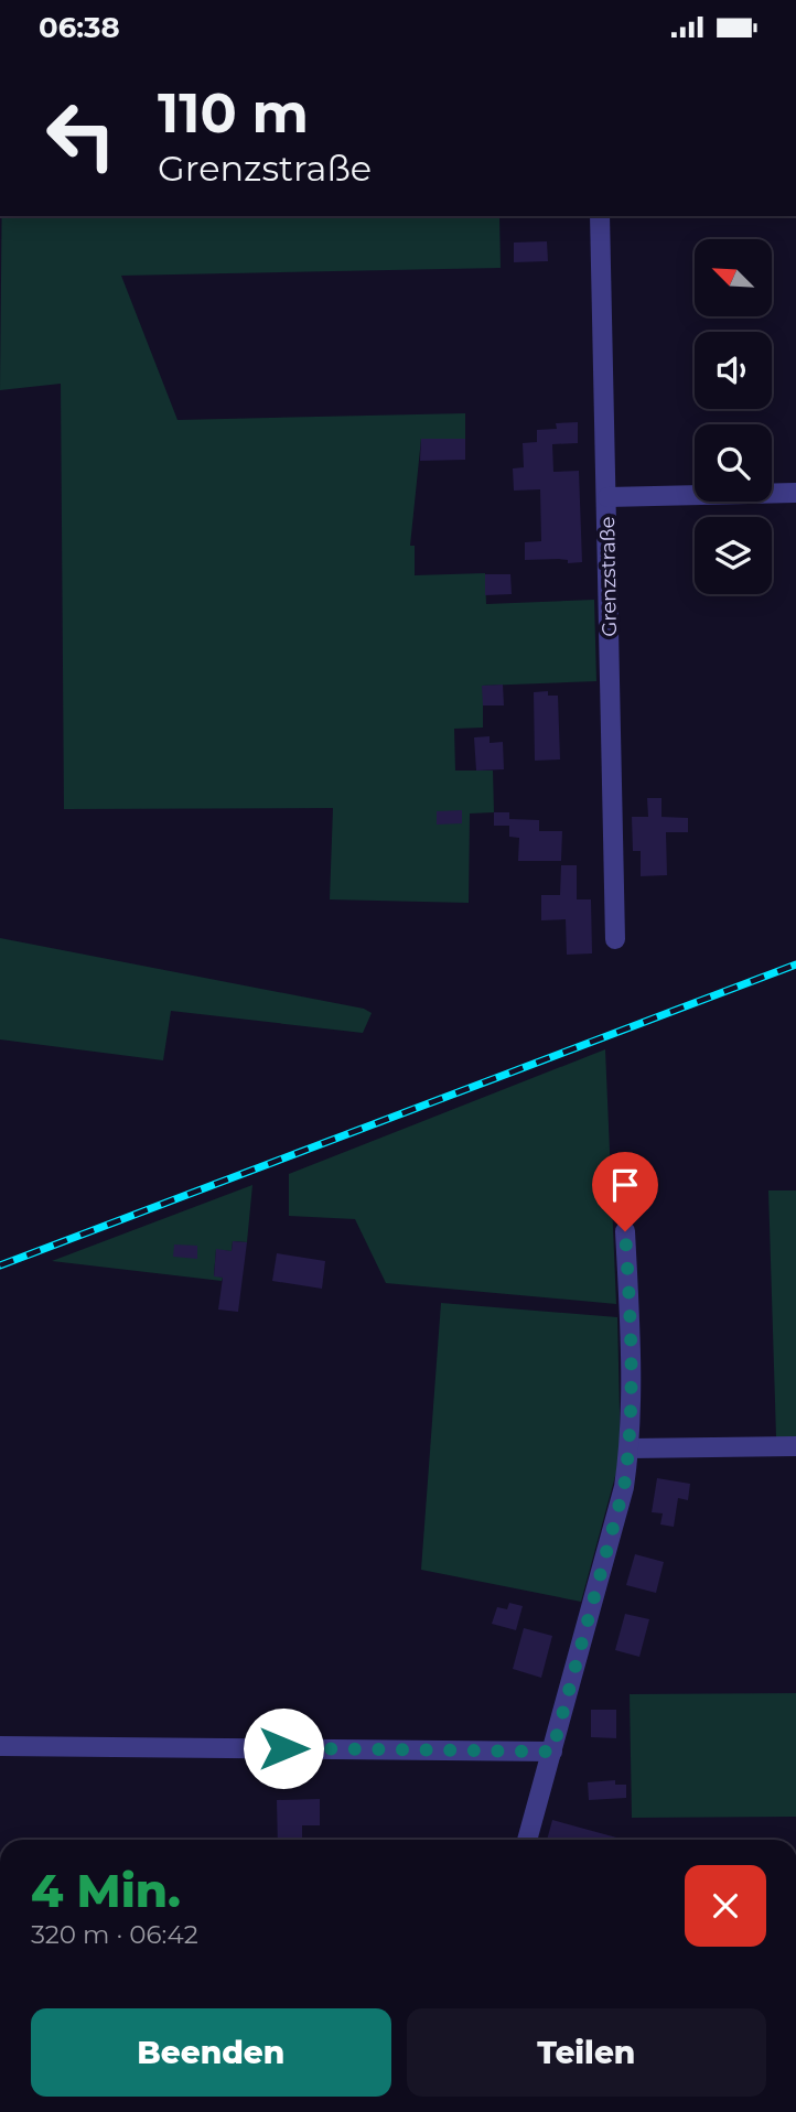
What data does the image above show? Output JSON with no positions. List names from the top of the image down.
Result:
{
  "streets": {
    "street": ["Grenzstraße"]
  },
  "north": "top left",
  "page": {
    "status": "06:38",
    "turn": ["110 m", "Grenzstraße"],
    "heading": ["4 Min.", "320 m · 06:42"],
    "buttons": ["Beenden", "Teilen"]
  }
}
